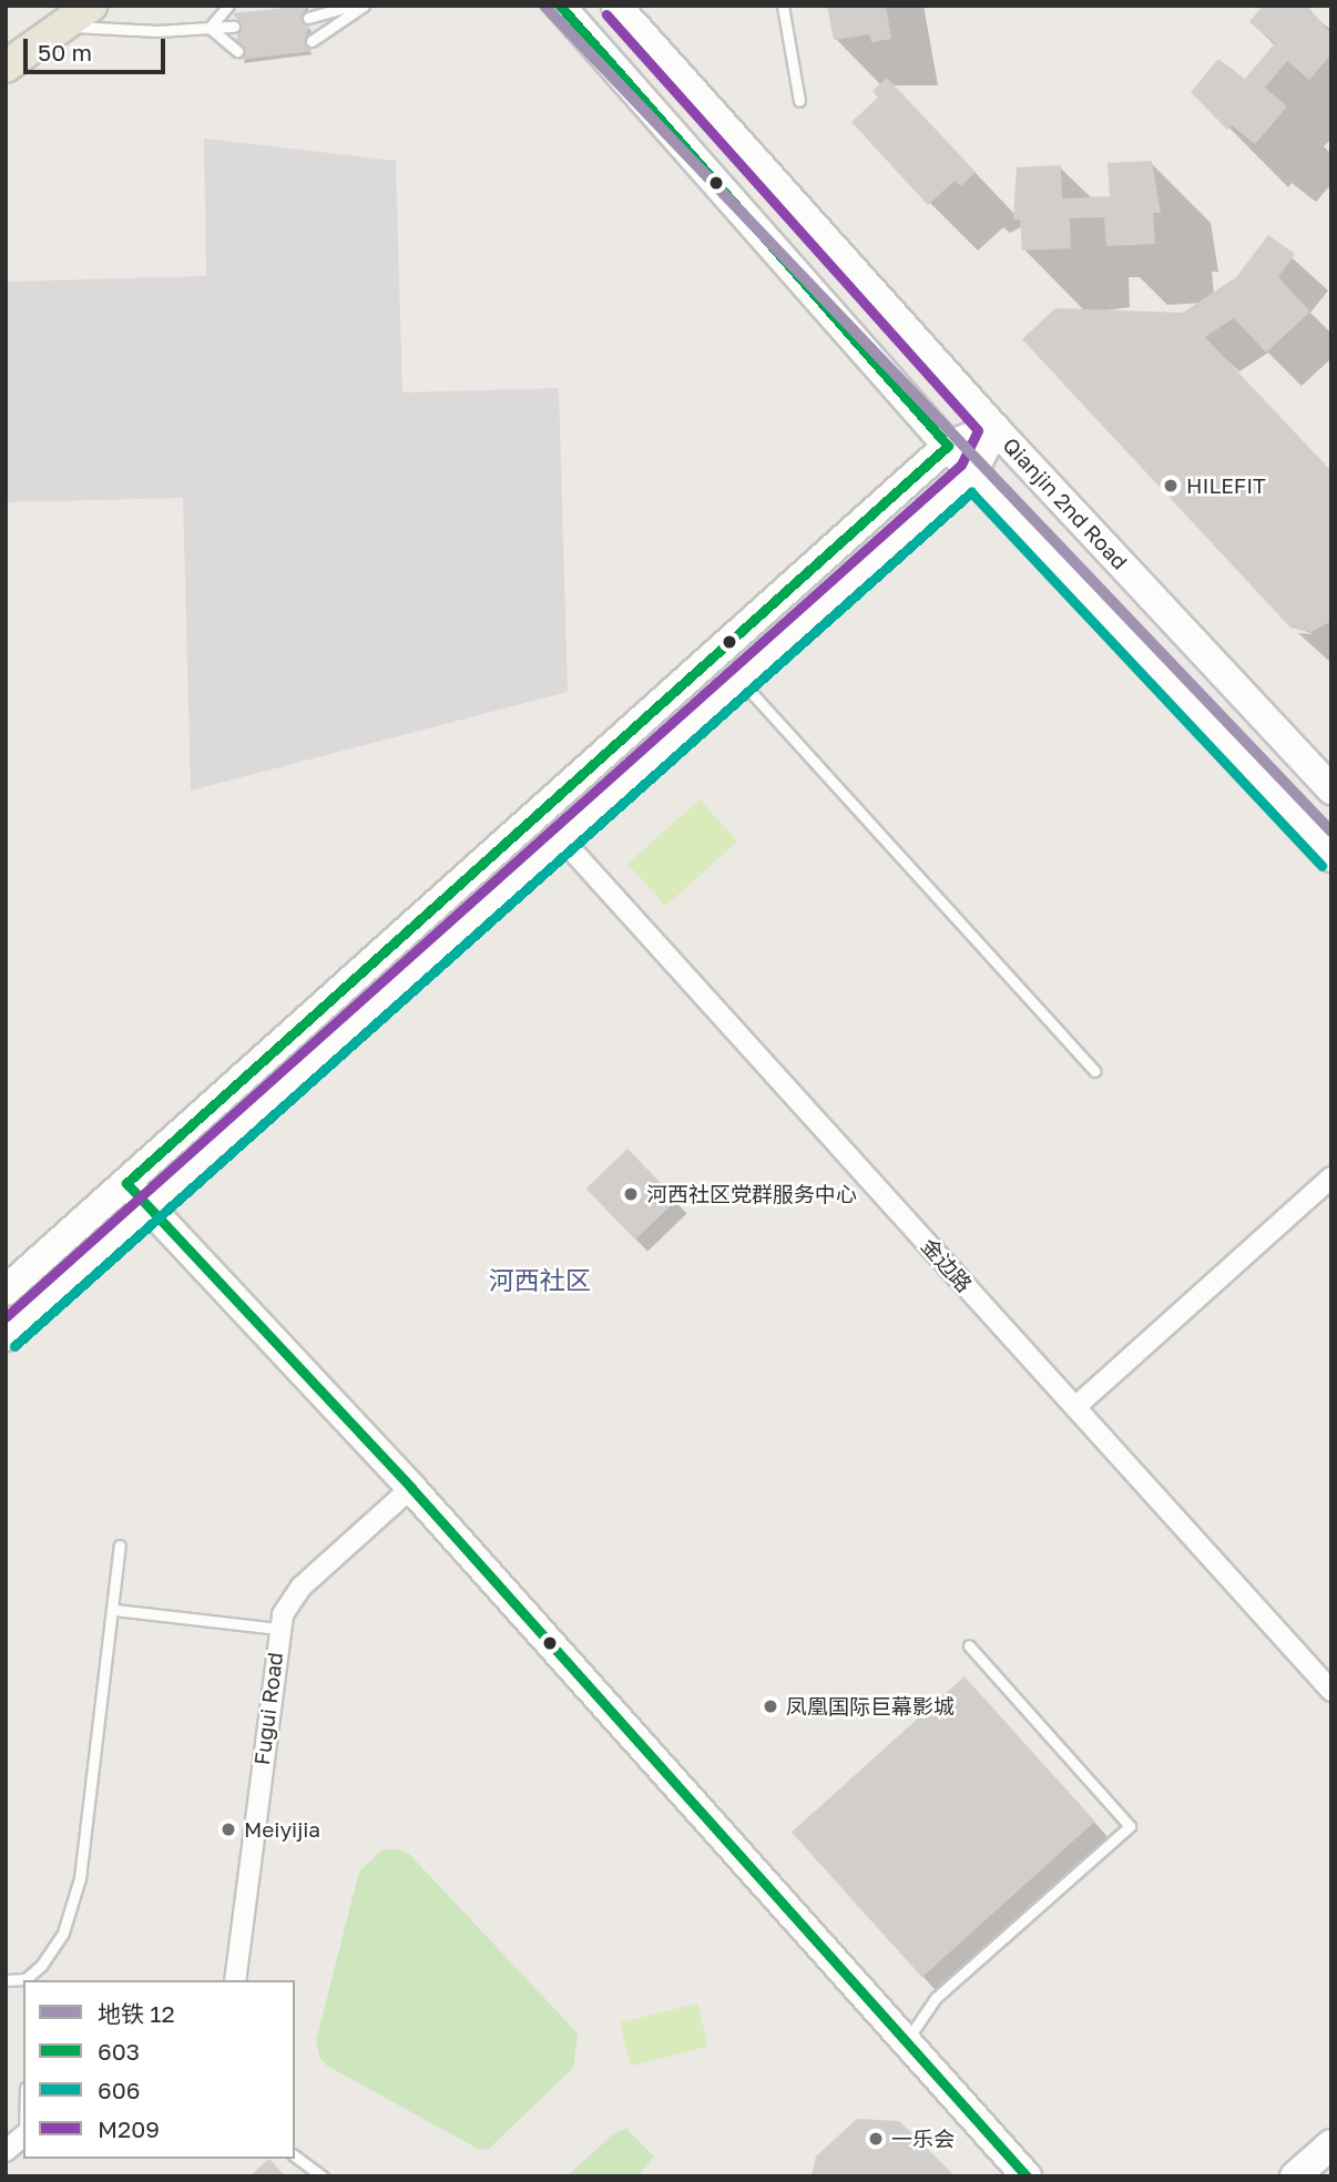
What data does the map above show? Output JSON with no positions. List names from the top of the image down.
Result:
{
  "streets": {
    "main road": ["Qianjin 2nd Road"],
    "street": ["金边路", "Fugui Road"]
  },
  "districts": ["河西社区"],
  "places": [
    "HILEFIT",
    "河西社区党群服务中心",
    "凤凰国际巨幕影城",
    "Meiyijia",
    "一乐会"
  ],
  "lines": [
    "metro line 12",
    "transit line 603",
    "transit line M209",
    "transit line 606"
  ],
  "legend": [
    "地铁 12",
    "603",
    "606",
    "M209"
  ],
  "scale_bar": "50 m"
}
